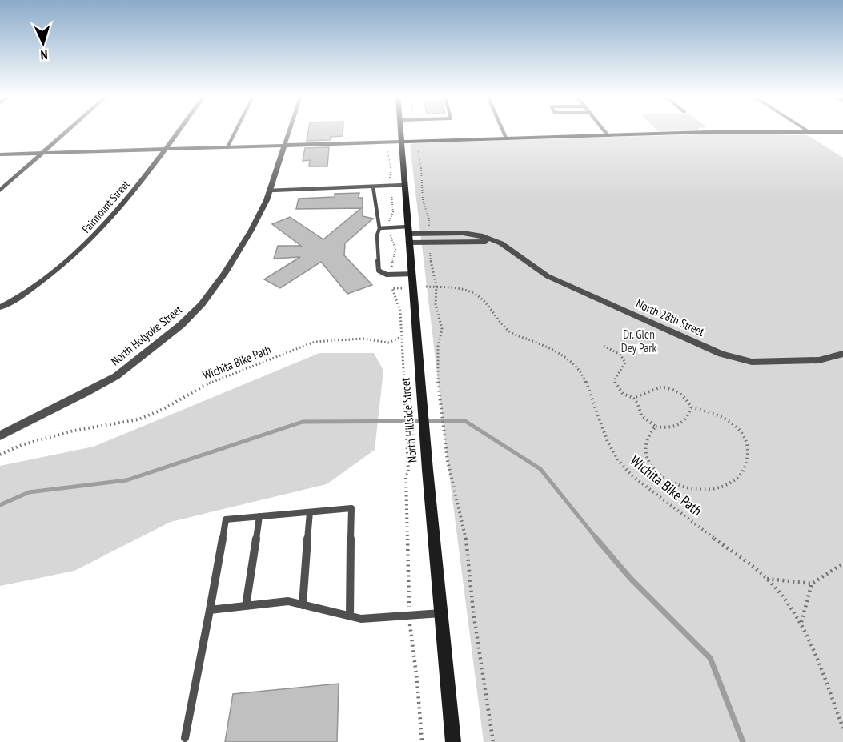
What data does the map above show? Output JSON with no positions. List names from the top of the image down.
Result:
{
  "streets": {
    "main road": ["North Hillside Street"],
    "street": ["Fairmount Street", "North 28th Street", "North Holyoke Street"],
    "path": ["Wichita Bike Path"]
  },
  "crossings": [
    ["North 28th Street", "North Hillside Street"]
  ],
  "parks": ["Dr. Glen Dey Park"],
  "north": "bottom"
}
